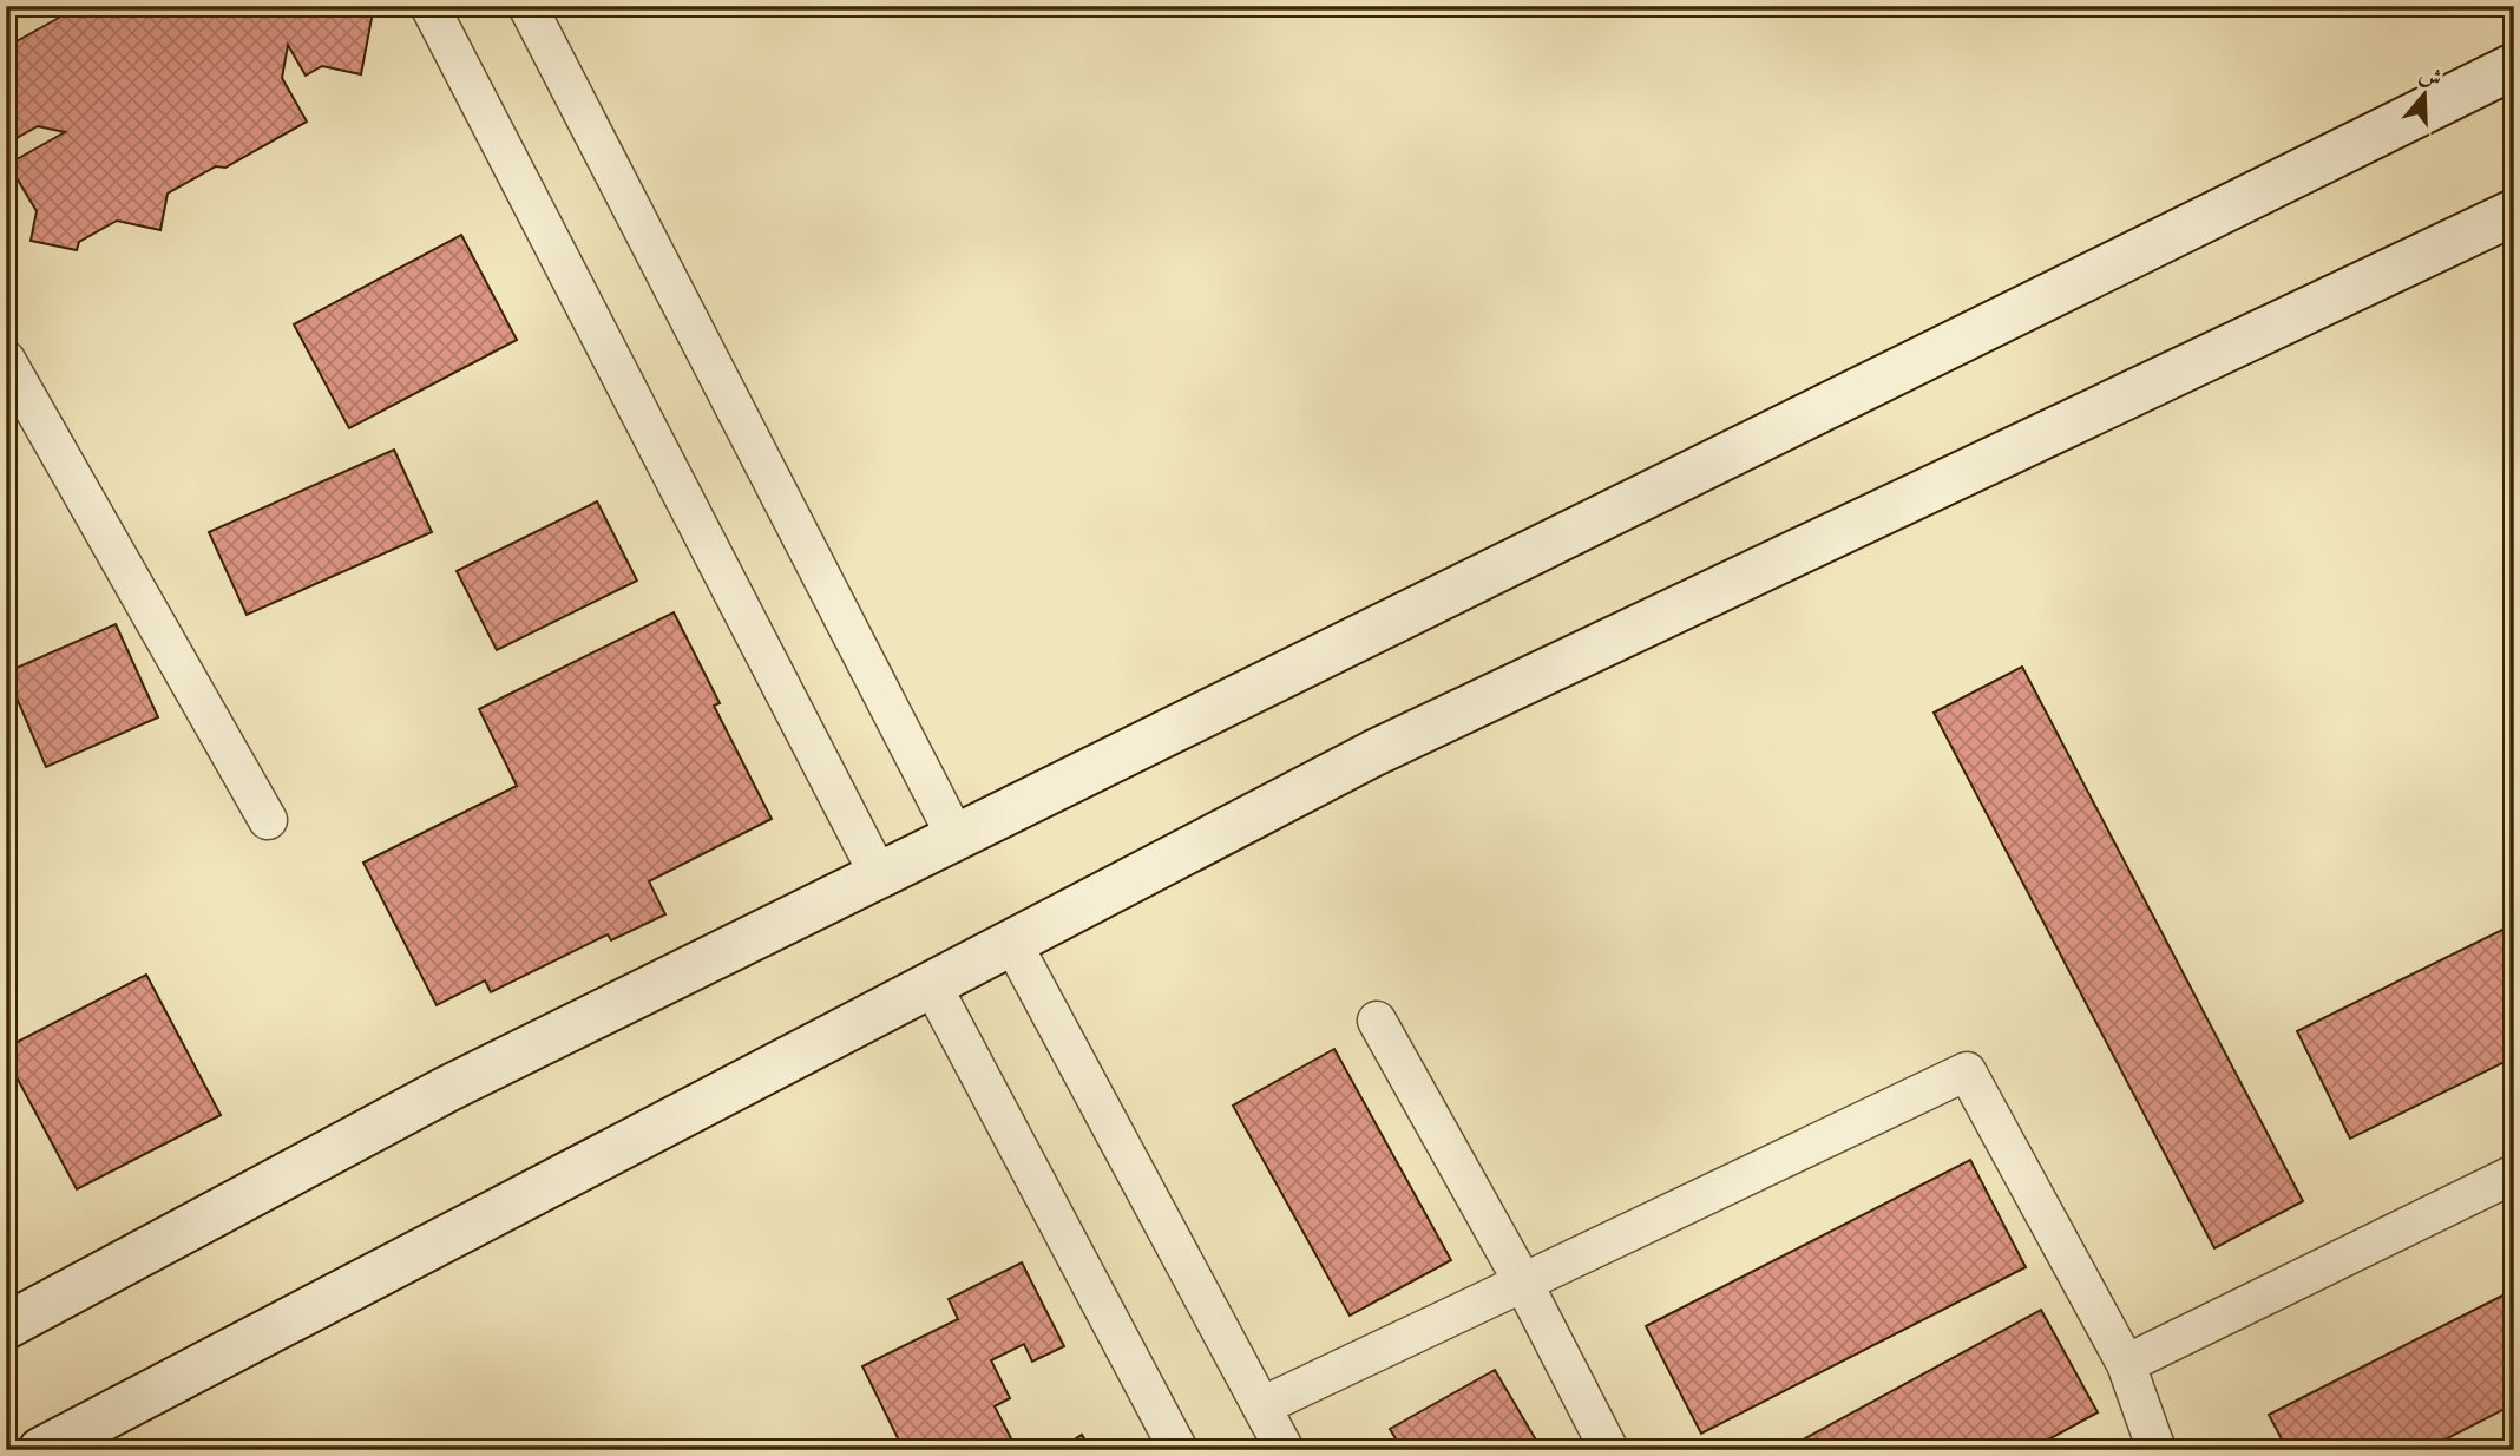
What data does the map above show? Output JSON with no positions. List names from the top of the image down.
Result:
{
  "north": "top"
}
